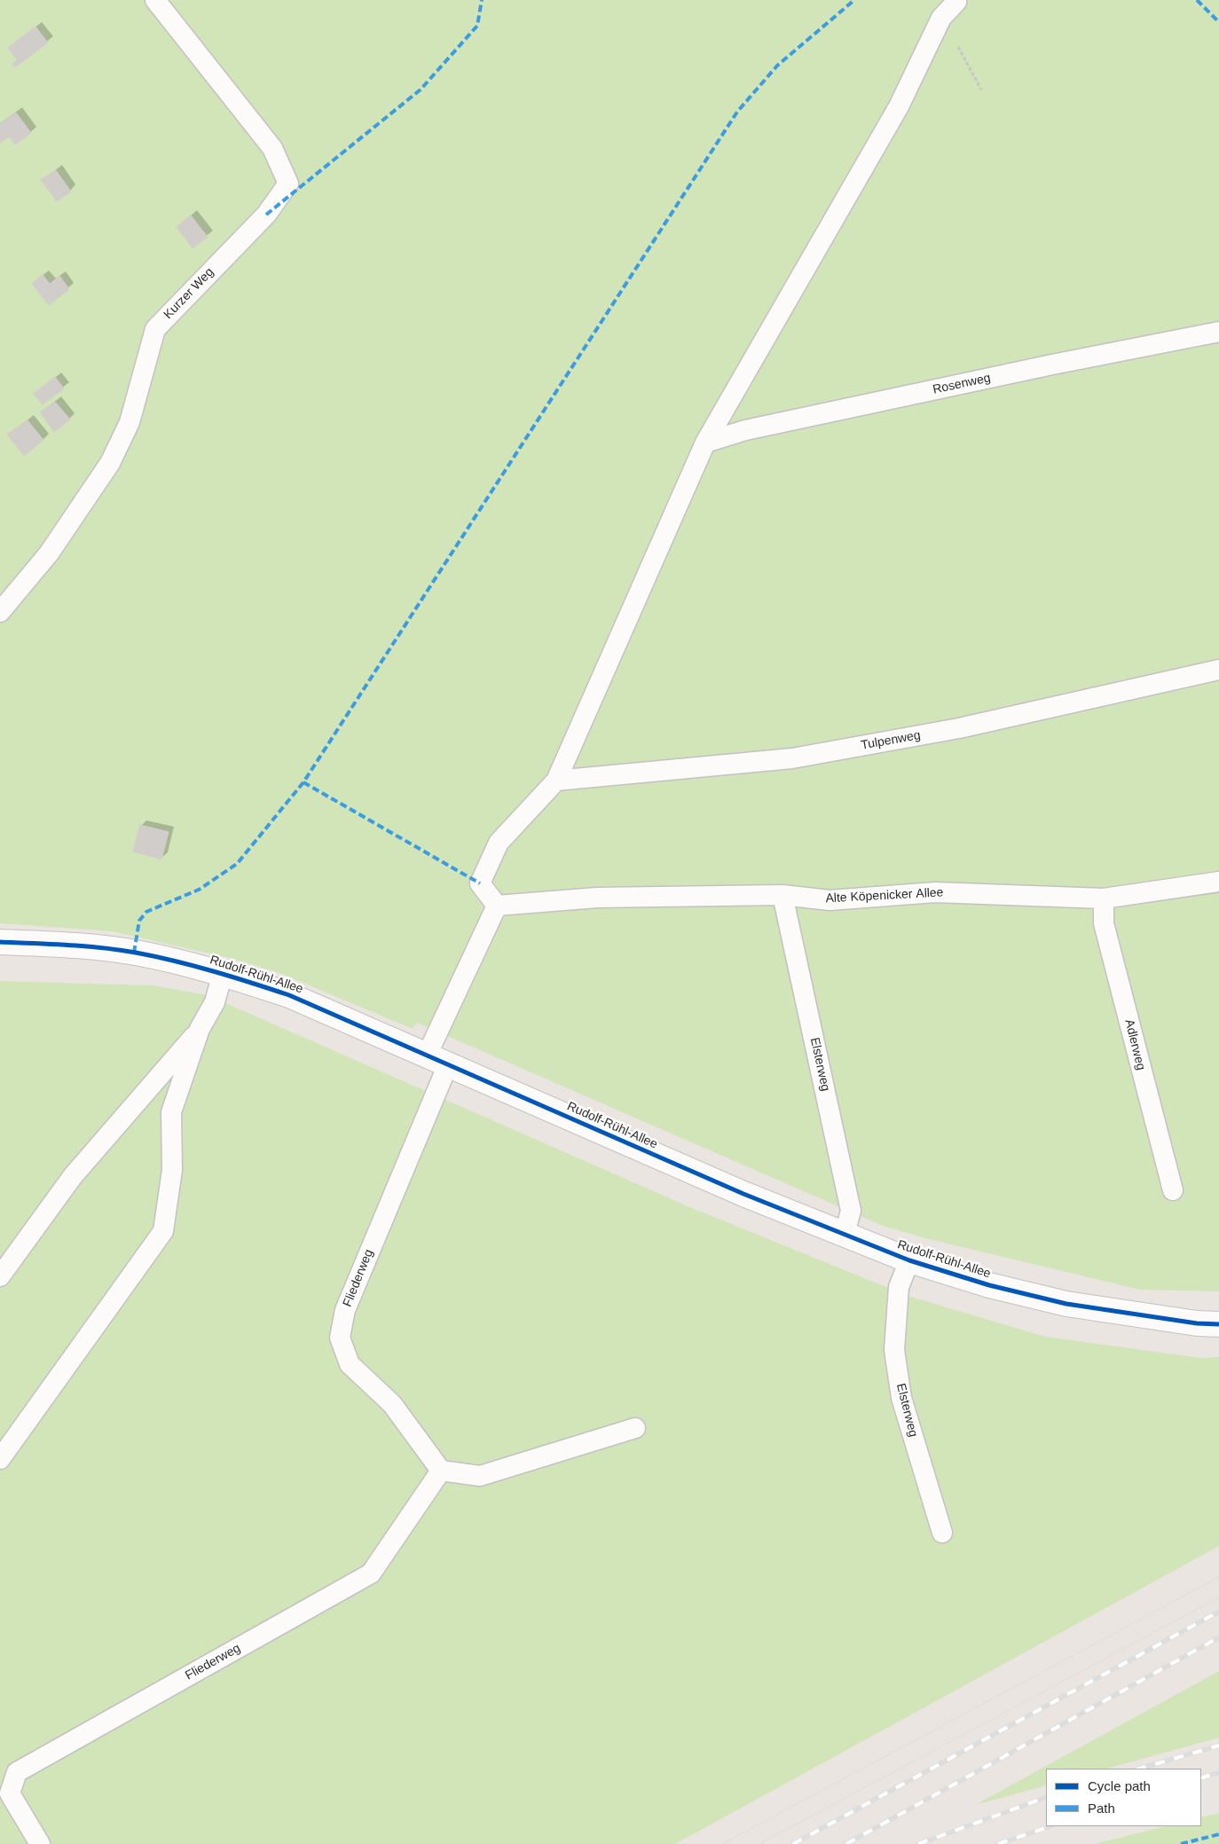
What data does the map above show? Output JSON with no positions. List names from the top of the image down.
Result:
{
  "streets": {
    "street": ["Rudolf-Rühl-Allee"],
    "lane": [
      "Kurzer Weg",
      "Rosenweg",
      "Tulpenweg",
      "Alte Köpenicker Allee",
      "Adlerweg",
      "Elsterweg",
      "Fliederweg"
    ]
  },
  "crossings": [
    ["Alte Köpenicker Allee", "Adlerweg"],
    ["Alte Köpenicker Allee", "Elsterweg"],
    ["Alte Köpenicker Allee", "Fliederweg"],
    ["Rudolf-Rühl-Allee", "Elsterweg"],
    ["Rudolf-Rühl-Allee", "Fliederweg"]
  ],
  "legend": ["Cycle path", "Path"]
}
